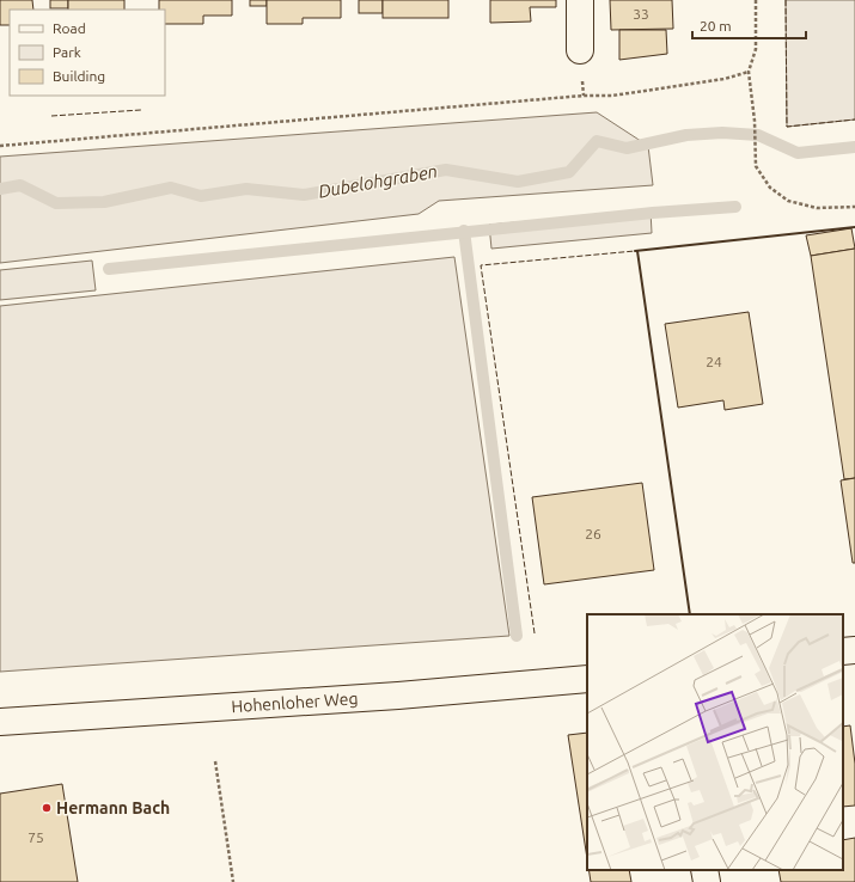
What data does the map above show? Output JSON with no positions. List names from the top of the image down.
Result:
{
  "streets": {
    "street": ["Hohenloher Weg"]
  },
  "water": ["Dubelohgraben"],
  "places": ["Hermann Bach"],
  "house_numbers": [
    "33",
    "24",
    "26",
    "75"
  ],
  "legend": ["Road", "Park", "Building"],
  "scale_bar": "20 m"
}
